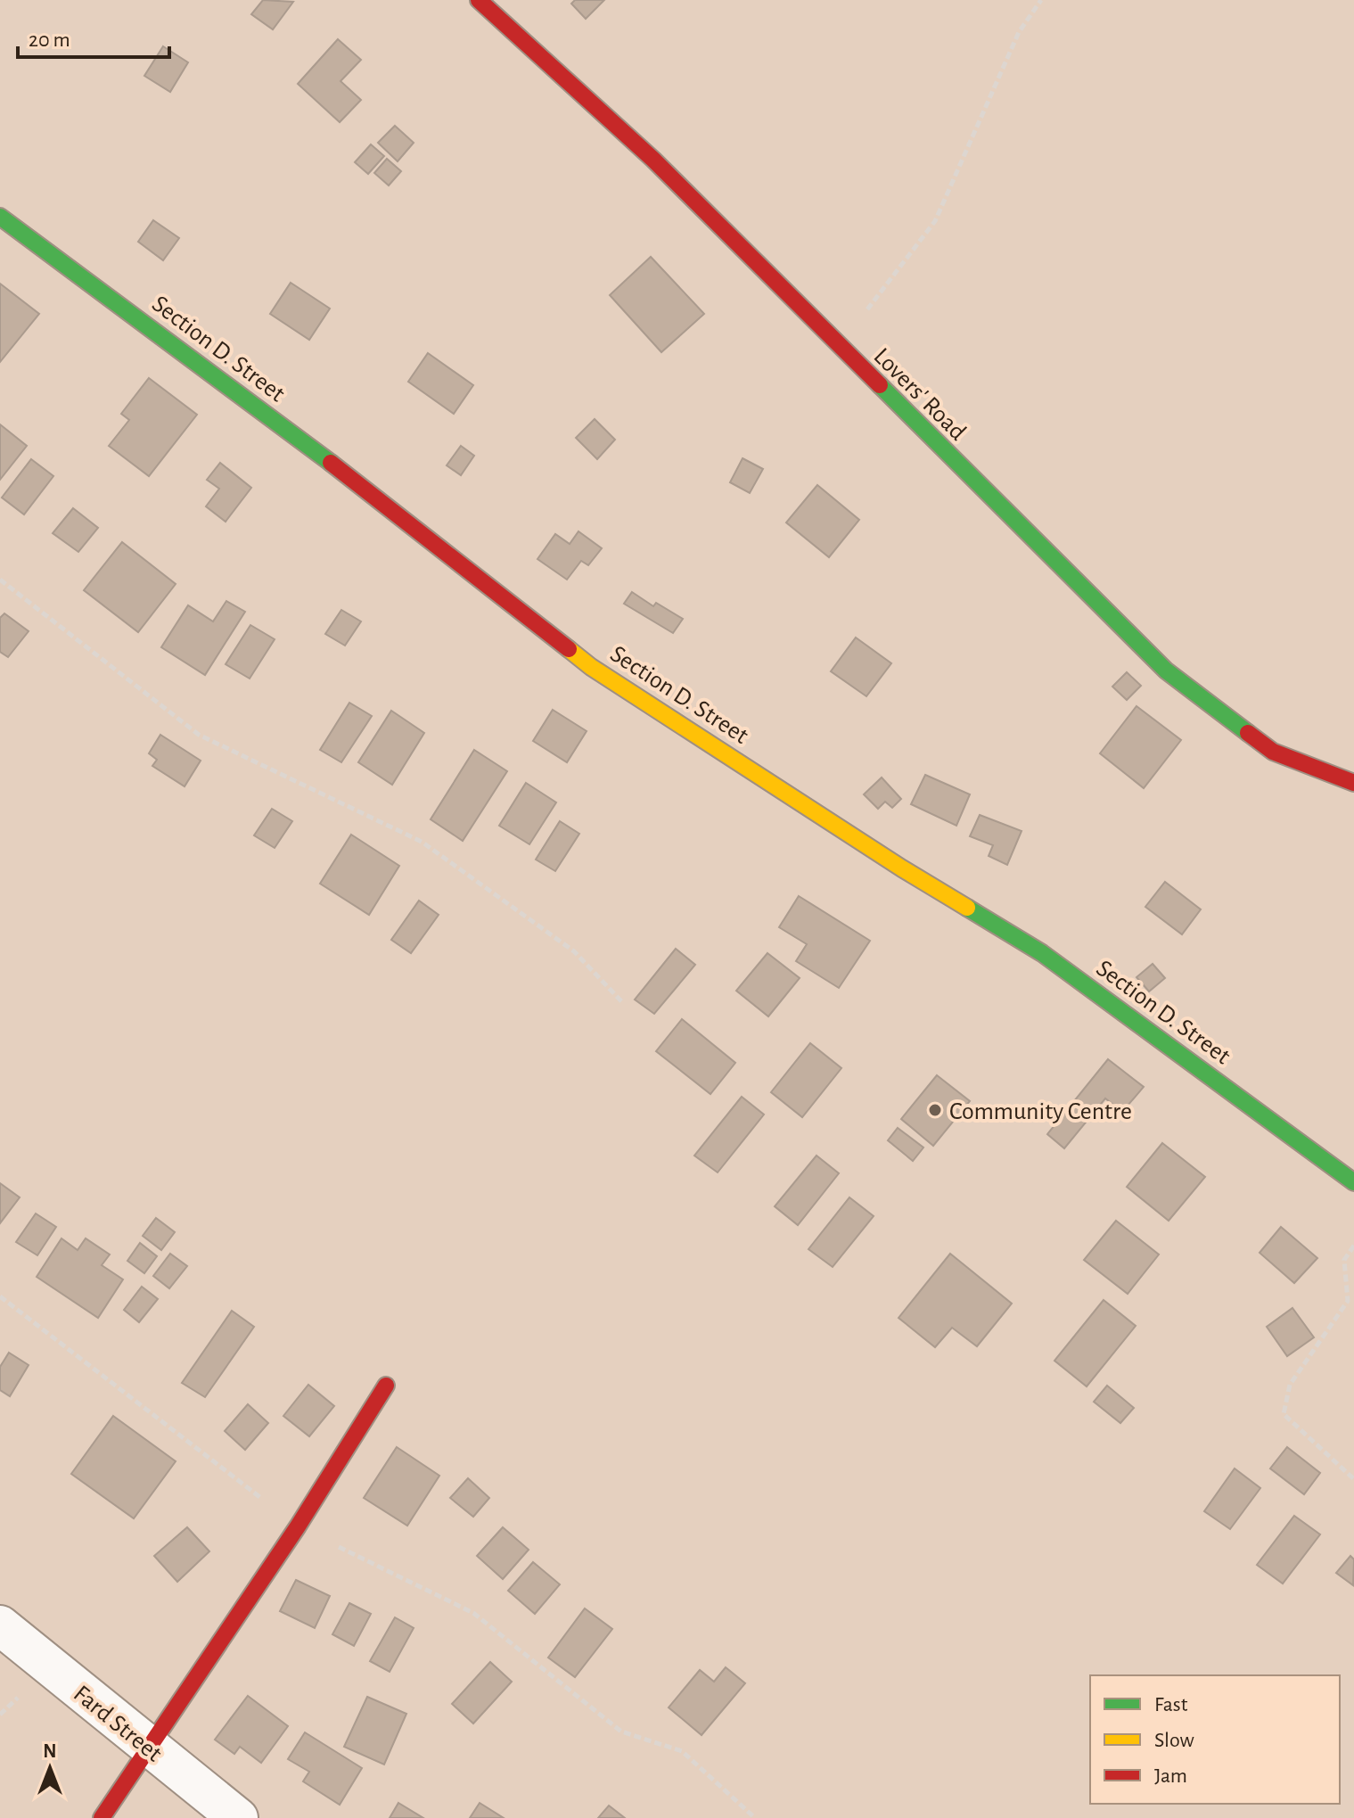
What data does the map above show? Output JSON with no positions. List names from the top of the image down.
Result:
{
  "streets": {
    "street": ["Section D. Street", "Lovers' Road", "Fard Street"]
  },
  "places": ["Community Centre"],
  "legend": ["Fast", "Slow", "Jam"],
  "scale_bar": "20 m",
  "north": "top"
}
